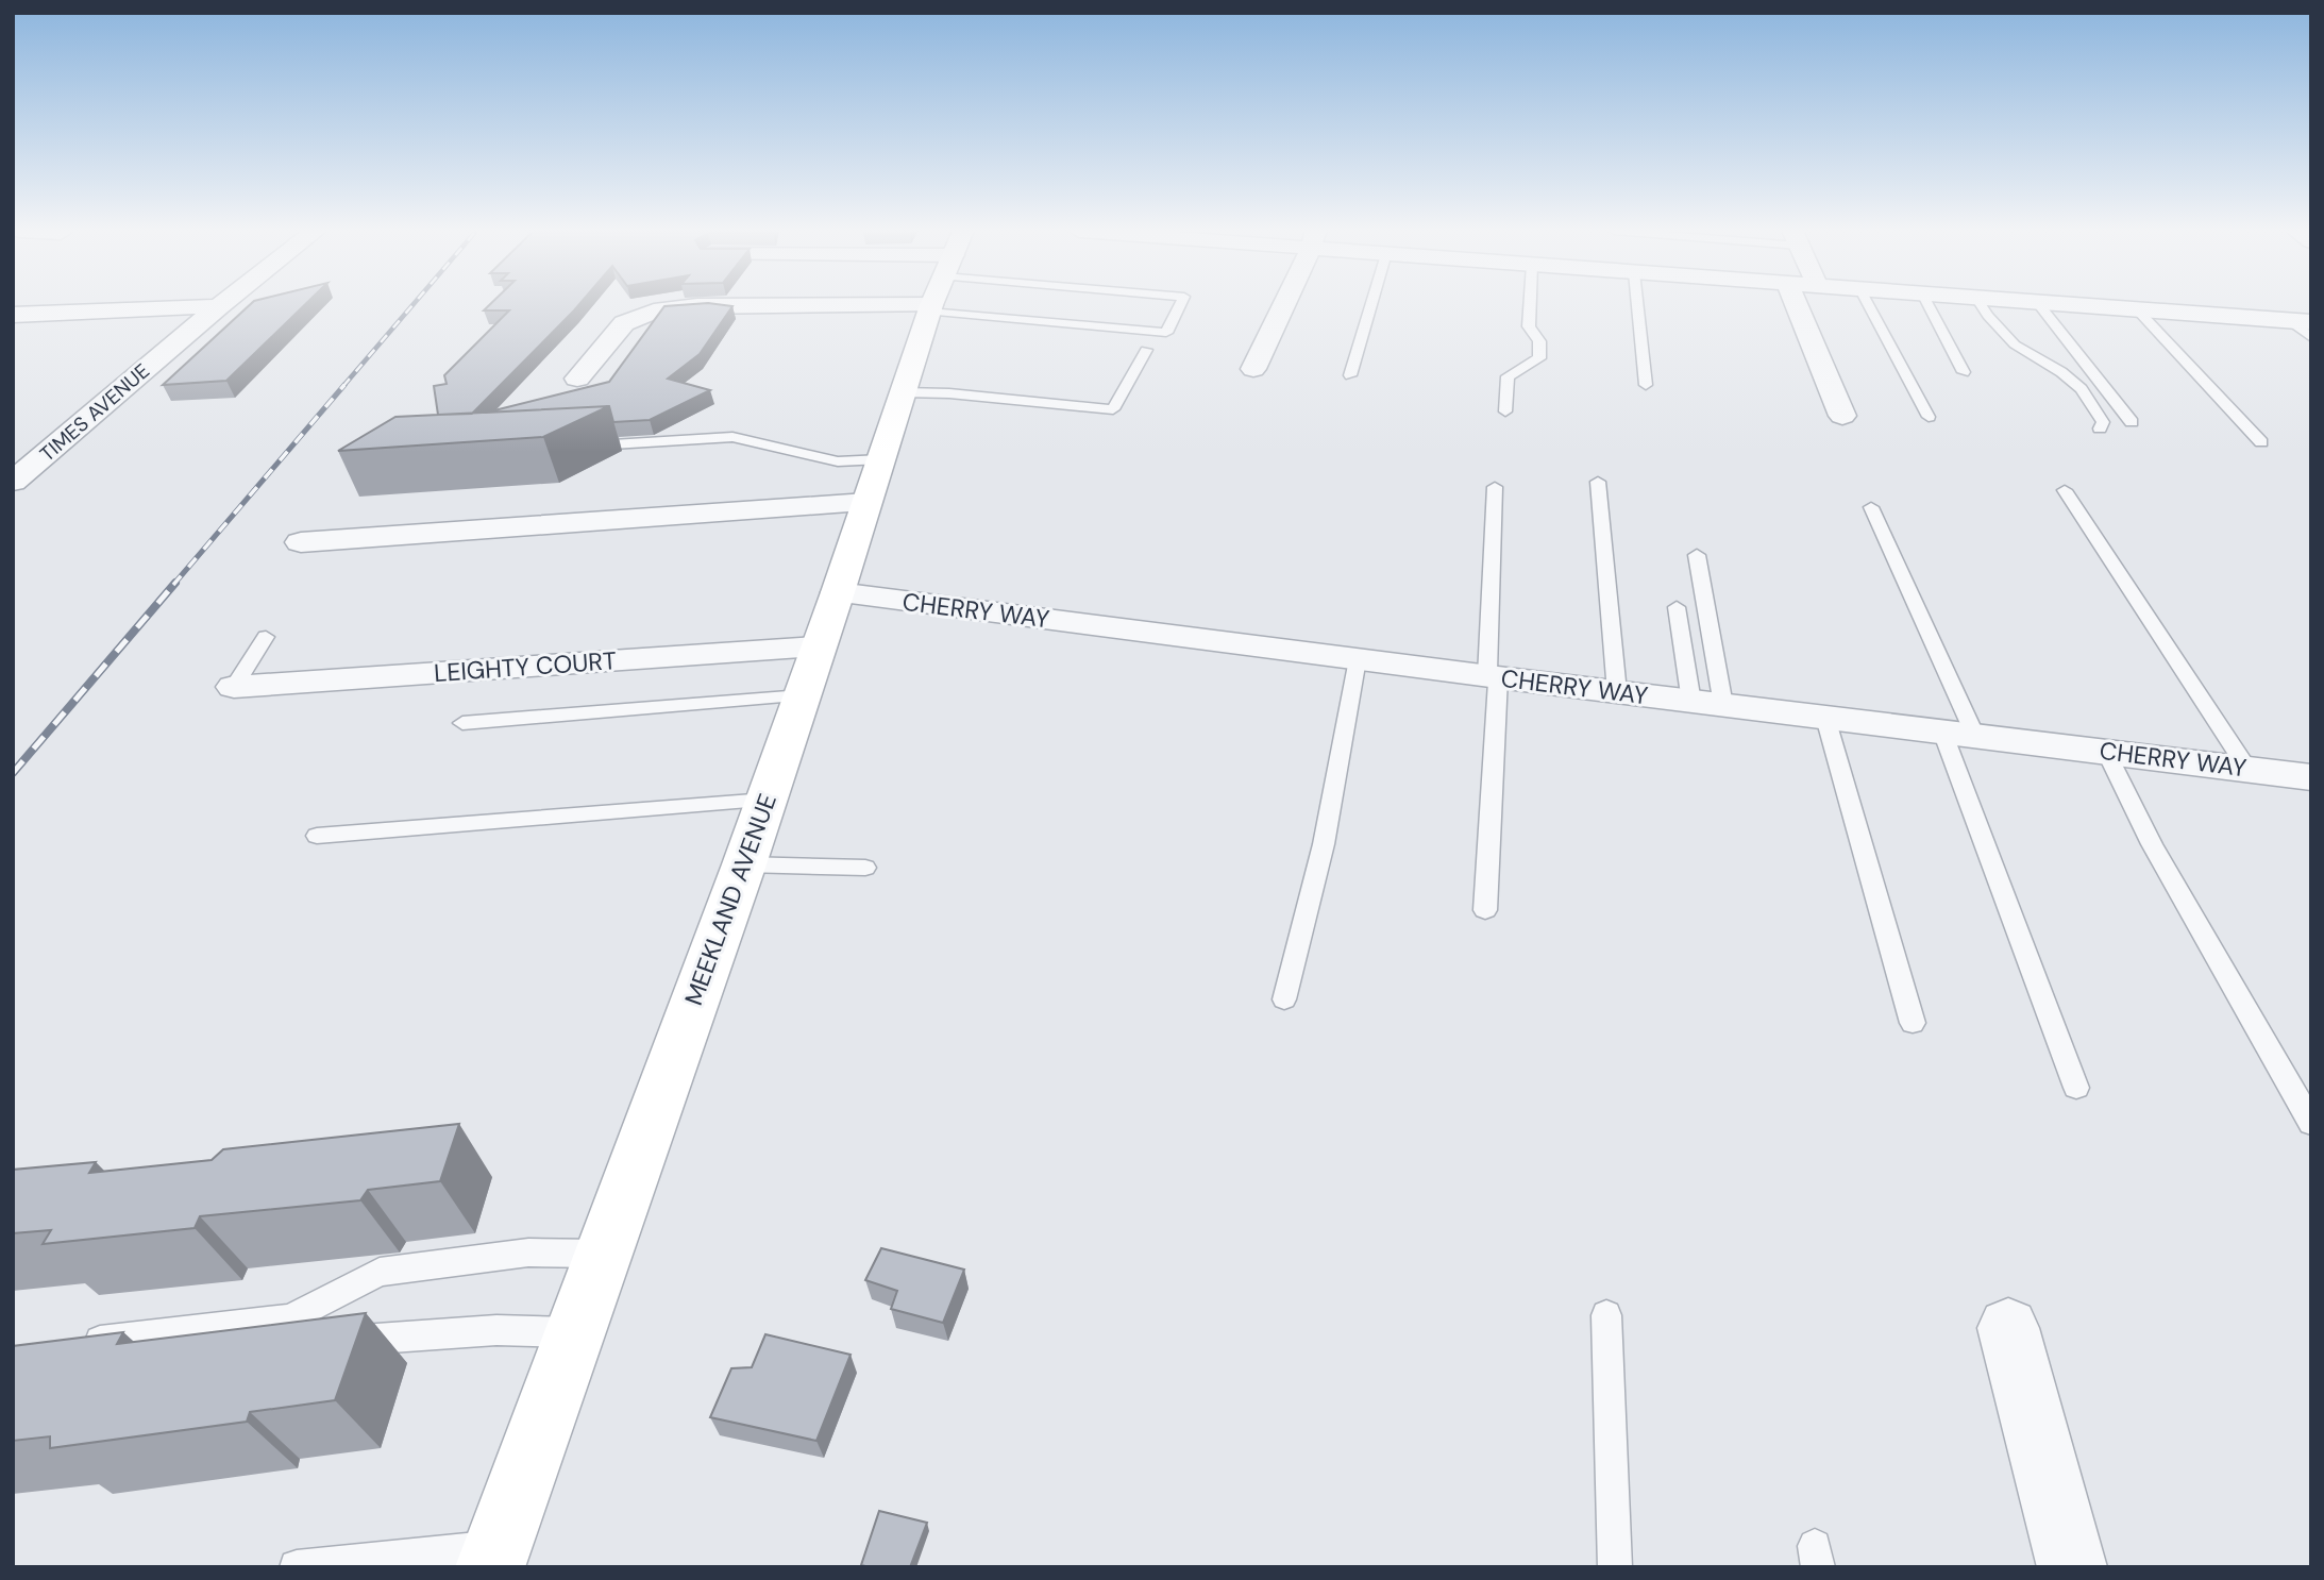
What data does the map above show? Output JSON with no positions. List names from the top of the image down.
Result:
{
  "streets": {
    "main road": ["MEEKLAND AVENUE"],
    "street": ["TIMES AVENUE", "CHERRY WAY", "LEIGHTY COURT"]
  },
  "crossings": [
    ["CHERRY WAY", "MEEKLAND AVENUE"],
    ["LEIGHTY COURT", "MEEKLAND AVENUE"]
  ]
}
